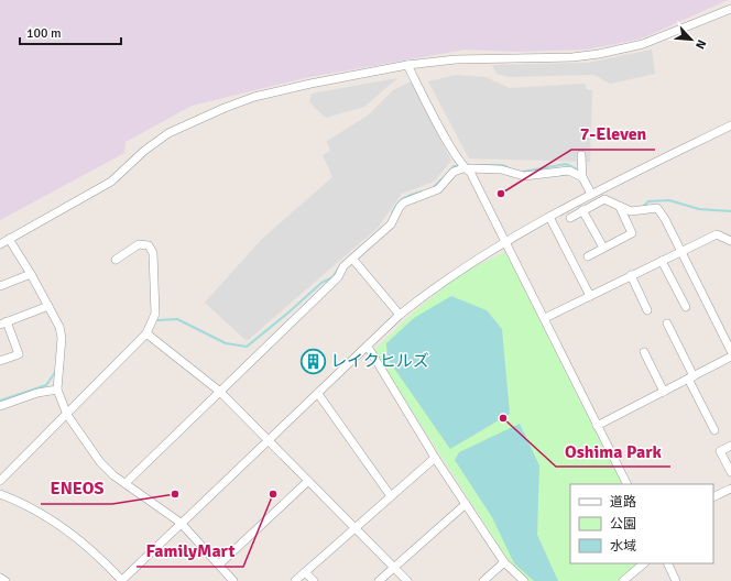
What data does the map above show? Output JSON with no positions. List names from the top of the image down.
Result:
{
  "places": {
    "other": [
      "7-Eleven",
      "Oshima Park",
      "ENEOS",
      "FamilyMart"
    ],
    "building": ["レイクヒルズ"]
  },
  "legend": ["道路", "公園", "水域"],
  "scale_bar": "100 m",
  "north": "bottom right"
}
